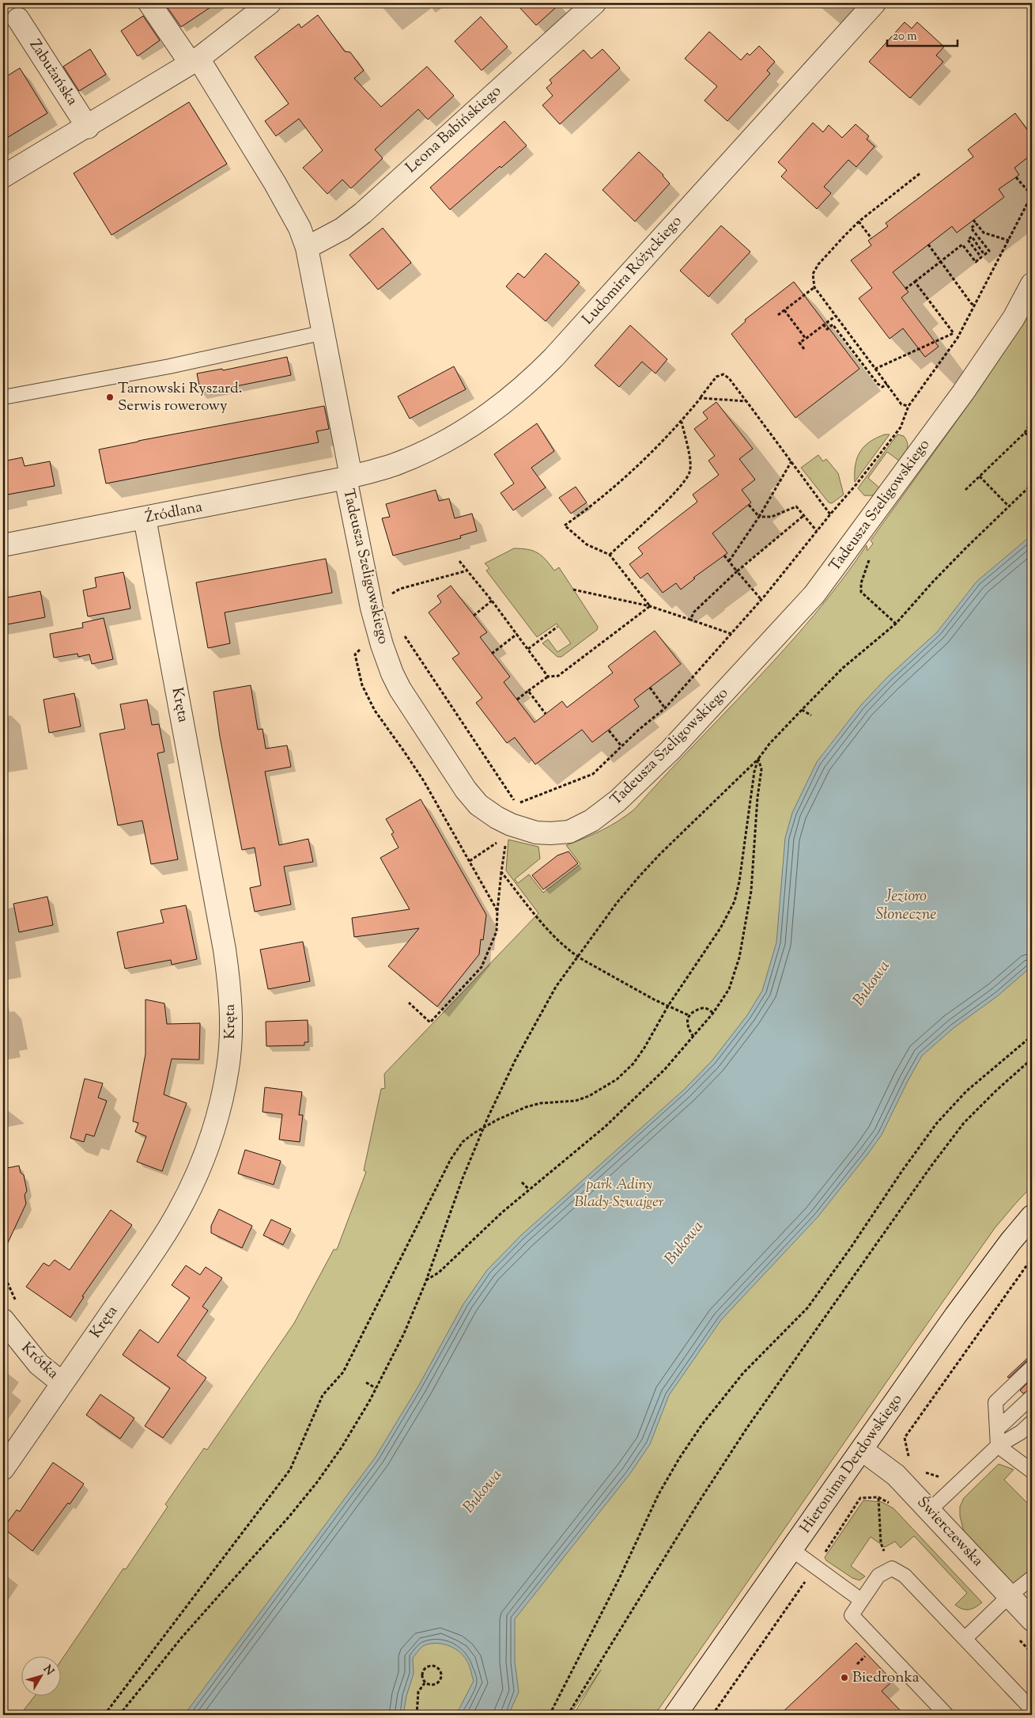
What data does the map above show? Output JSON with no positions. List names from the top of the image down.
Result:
{
  "streets": {
    "street": [
      "Zabużańska",
      "Leona Babińskiego",
      "Ludomira Różyckiego",
      "Tadeusza Szeligowskiego",
      "Źródlana",
      "Kręta",
      "Krótka",
      "Hieronima Derdowskiego",
      "Świerczewska"
    ]
  },
  "crossings": [
    ["Ludomira Różyckiego", "Tadeusza Szeligowskiego"],
    ["Ludomira Różyckiego", "Źródlana"],
    ["Tadeusza Szeligowskiego", "Źródlana"],
    ["Źródlana", "Kręta"],
    ["Kręta", "Krótka"],
    ["Hieronima Derdowskiego", "Świerczewska"]
  ],
  "water": ["Jezioro Słoneczne", "Bukowa"],
  "parks": ["park Adiny Blady-Szwajger"],
  "places": ["Tarnowski Ryszard. Serwis rowerowy", "Biedronka"],
  "scale_bar": "20 m",
  "north": "top right"
}
